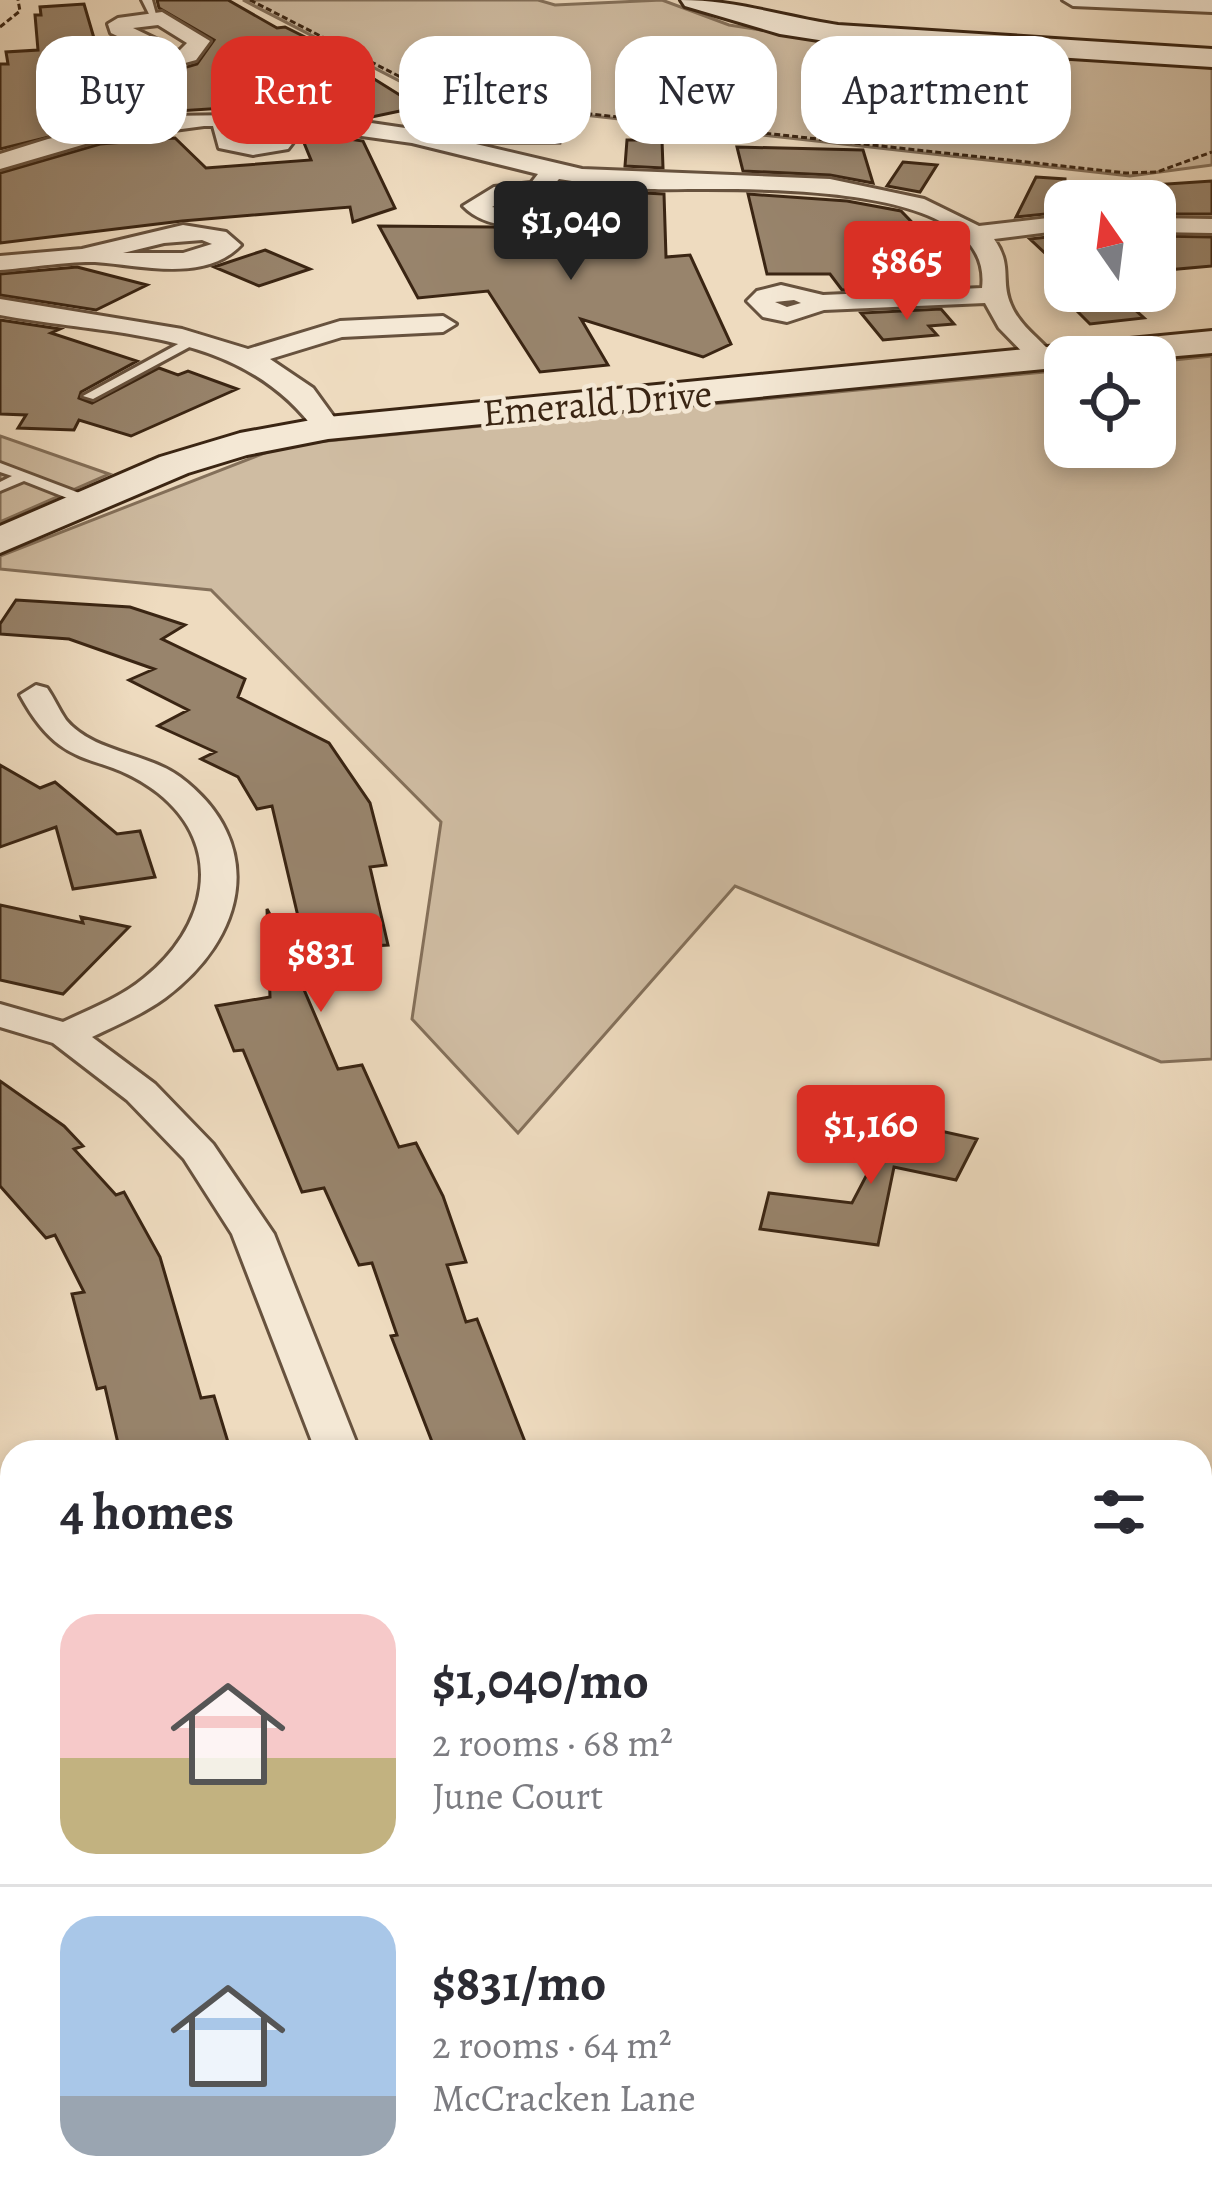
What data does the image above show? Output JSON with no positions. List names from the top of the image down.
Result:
{
  "streets": {
    "street": ["Emerald Drive"]
  },
  "north": "top",
  "page": {
    "chip": [
      "Buy",
      "Rent",
      "Filters",
      "New",
      "Apartment"
    ],
    "price": [
      "$1,040",
      "$865",
      "$831",
      "$1,160"
    ],
    "heading": "4 homes",
    "list": [
      {
        "name": "$1,040/mo",
        "note": "2 rooms · 68 m² · June Court"
      },
      {
        "name": "$831/mo",
        "note": "2 rooms · 64 m² · McCracken Lane"
      }
    ]
  }
}
